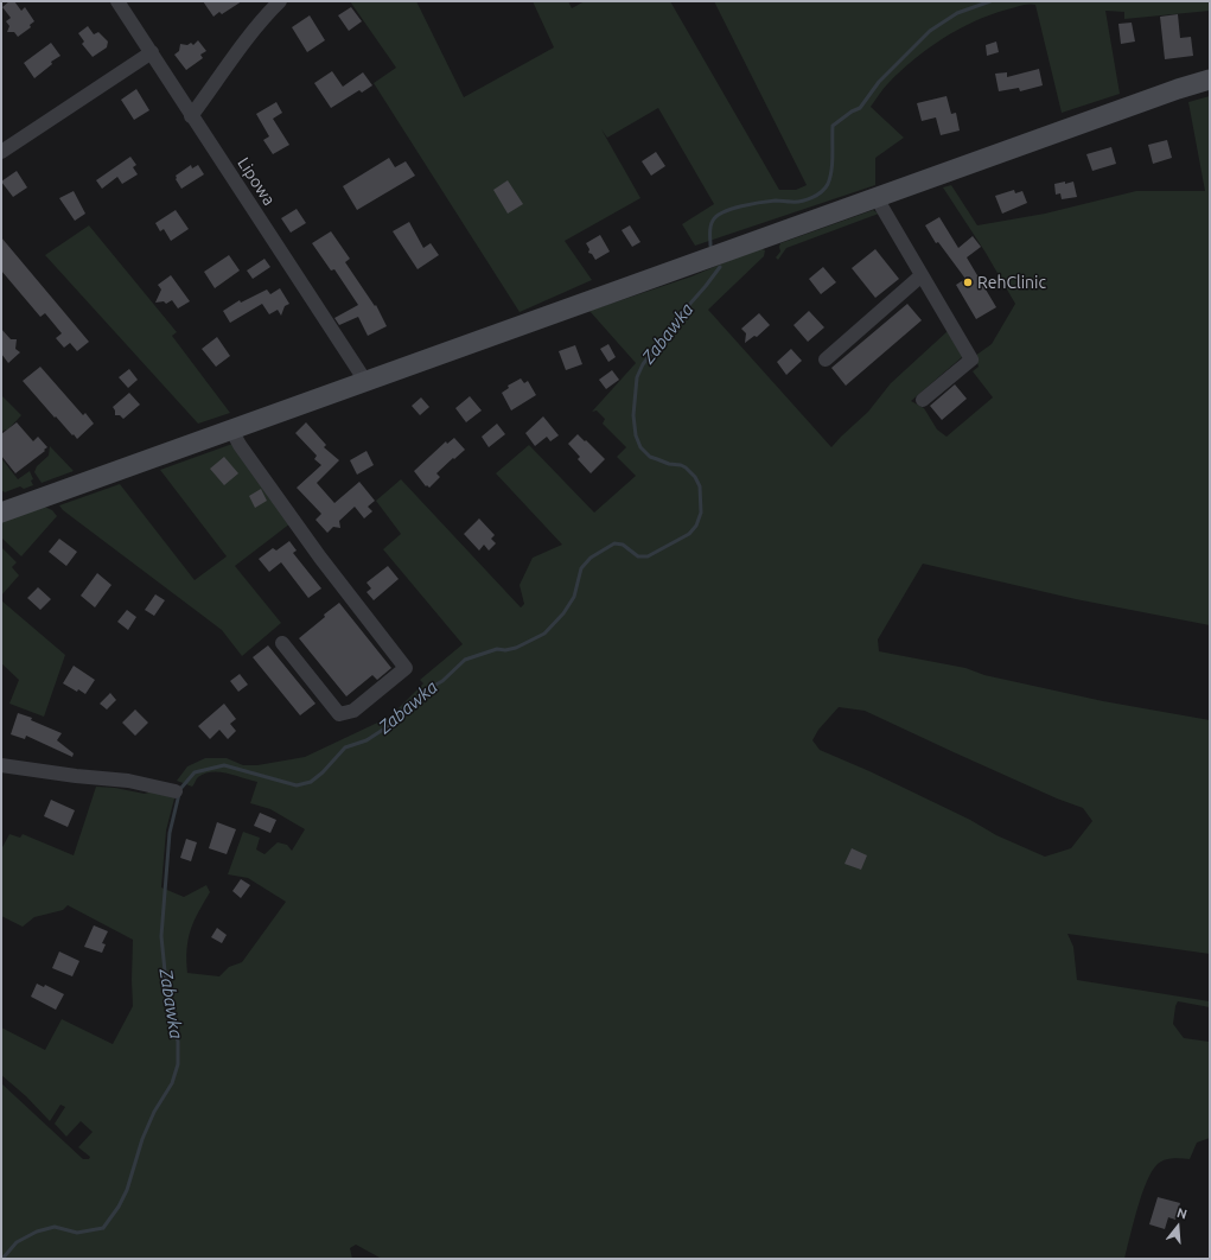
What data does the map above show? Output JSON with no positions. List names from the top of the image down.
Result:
{
  "streets": {
    "street": ["Lipowa"]
  },
  "water": ["Zabawka"],
  "places": ["RehClinic"],
  "north": "top"
}
